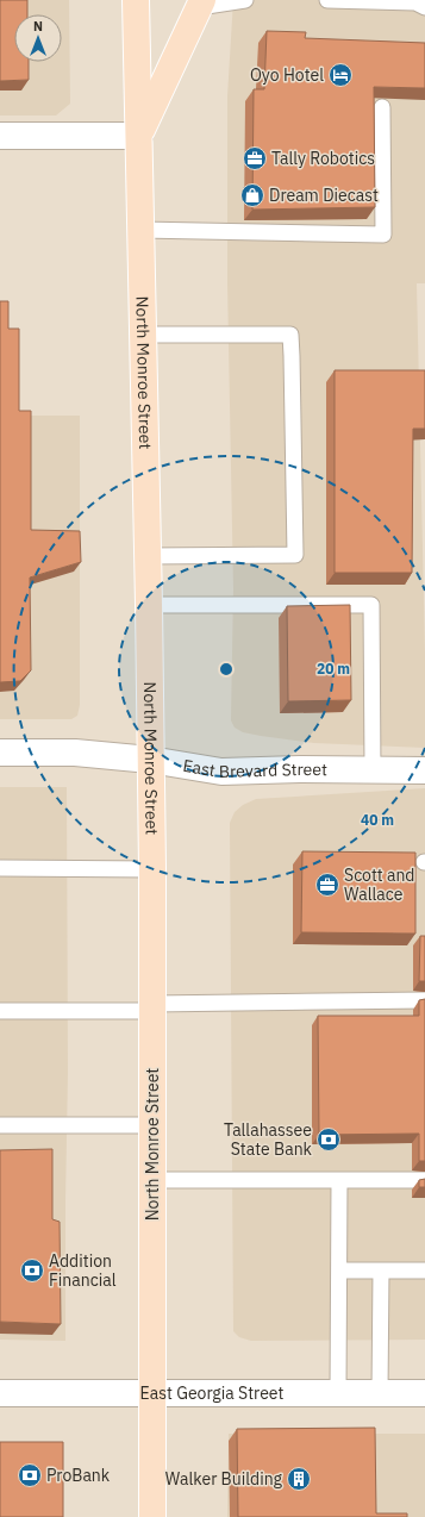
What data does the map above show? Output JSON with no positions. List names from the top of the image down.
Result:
{
  "streets": {
    "main road": ["North Monroe Street"],
    "street": ["East Brevard Street", "East Georgia Street"]
  },
  "crossings": [
    ["North Monroe Street", "East Brevard Street"],
    ["North Monroe Street", "East Georgia Street"]
  ],
  "places": {
    "hotel": ["Oyo Hotel"],
    "office": ["Tally Robotics", "Scott and Wallace"],
    "shop": ["Dream Diecast"],
    "bank": ["Tallahassee State Bank", "Addition Financial", "ProBank"],
    "building": ["Walker Building"]
  },
  "north": "top",
  "rings": ["20 m", "40 m"]
}
